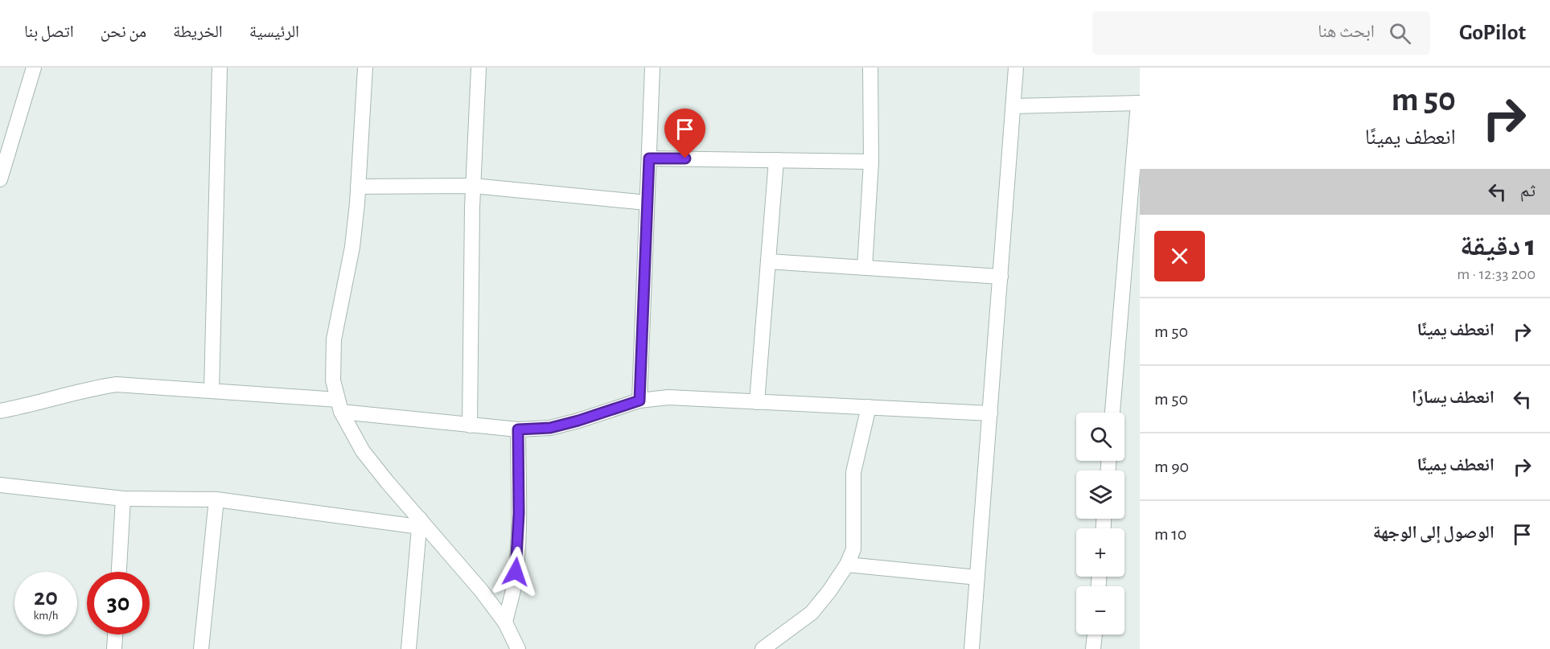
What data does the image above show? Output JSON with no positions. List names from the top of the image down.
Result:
{
  "page": {
    "header": "GoPilot",
    "search": "ابحث هنا",
    "nav": [
      "الرئيسية",
      "الخريطة",
      "من نحن",
      "اتصل بنا"
    ],
    "turn": ["50 m", "انعطف يمينًا"],
    "then": "ثم",
    "heading": ["1 دقيقة", "200 m · 12:33"],
    "list": [
      {
        "name": "انعطف يمينًا",
        "value": "50 m"
      },
      {
        "name": "انعطف يسارًا",
        "value": "50 m"
      },
      {
        "name": "انعطف يمينًا",
        "value": "90 m"
      },
      {
        "name": "الوصول إلى الوجهة",
        "value": "10 m"
      }
    ],
    "map_buttons": ["+", "−"],
    "speed": "20 km/h",
    "limit": "30"
  }
}
